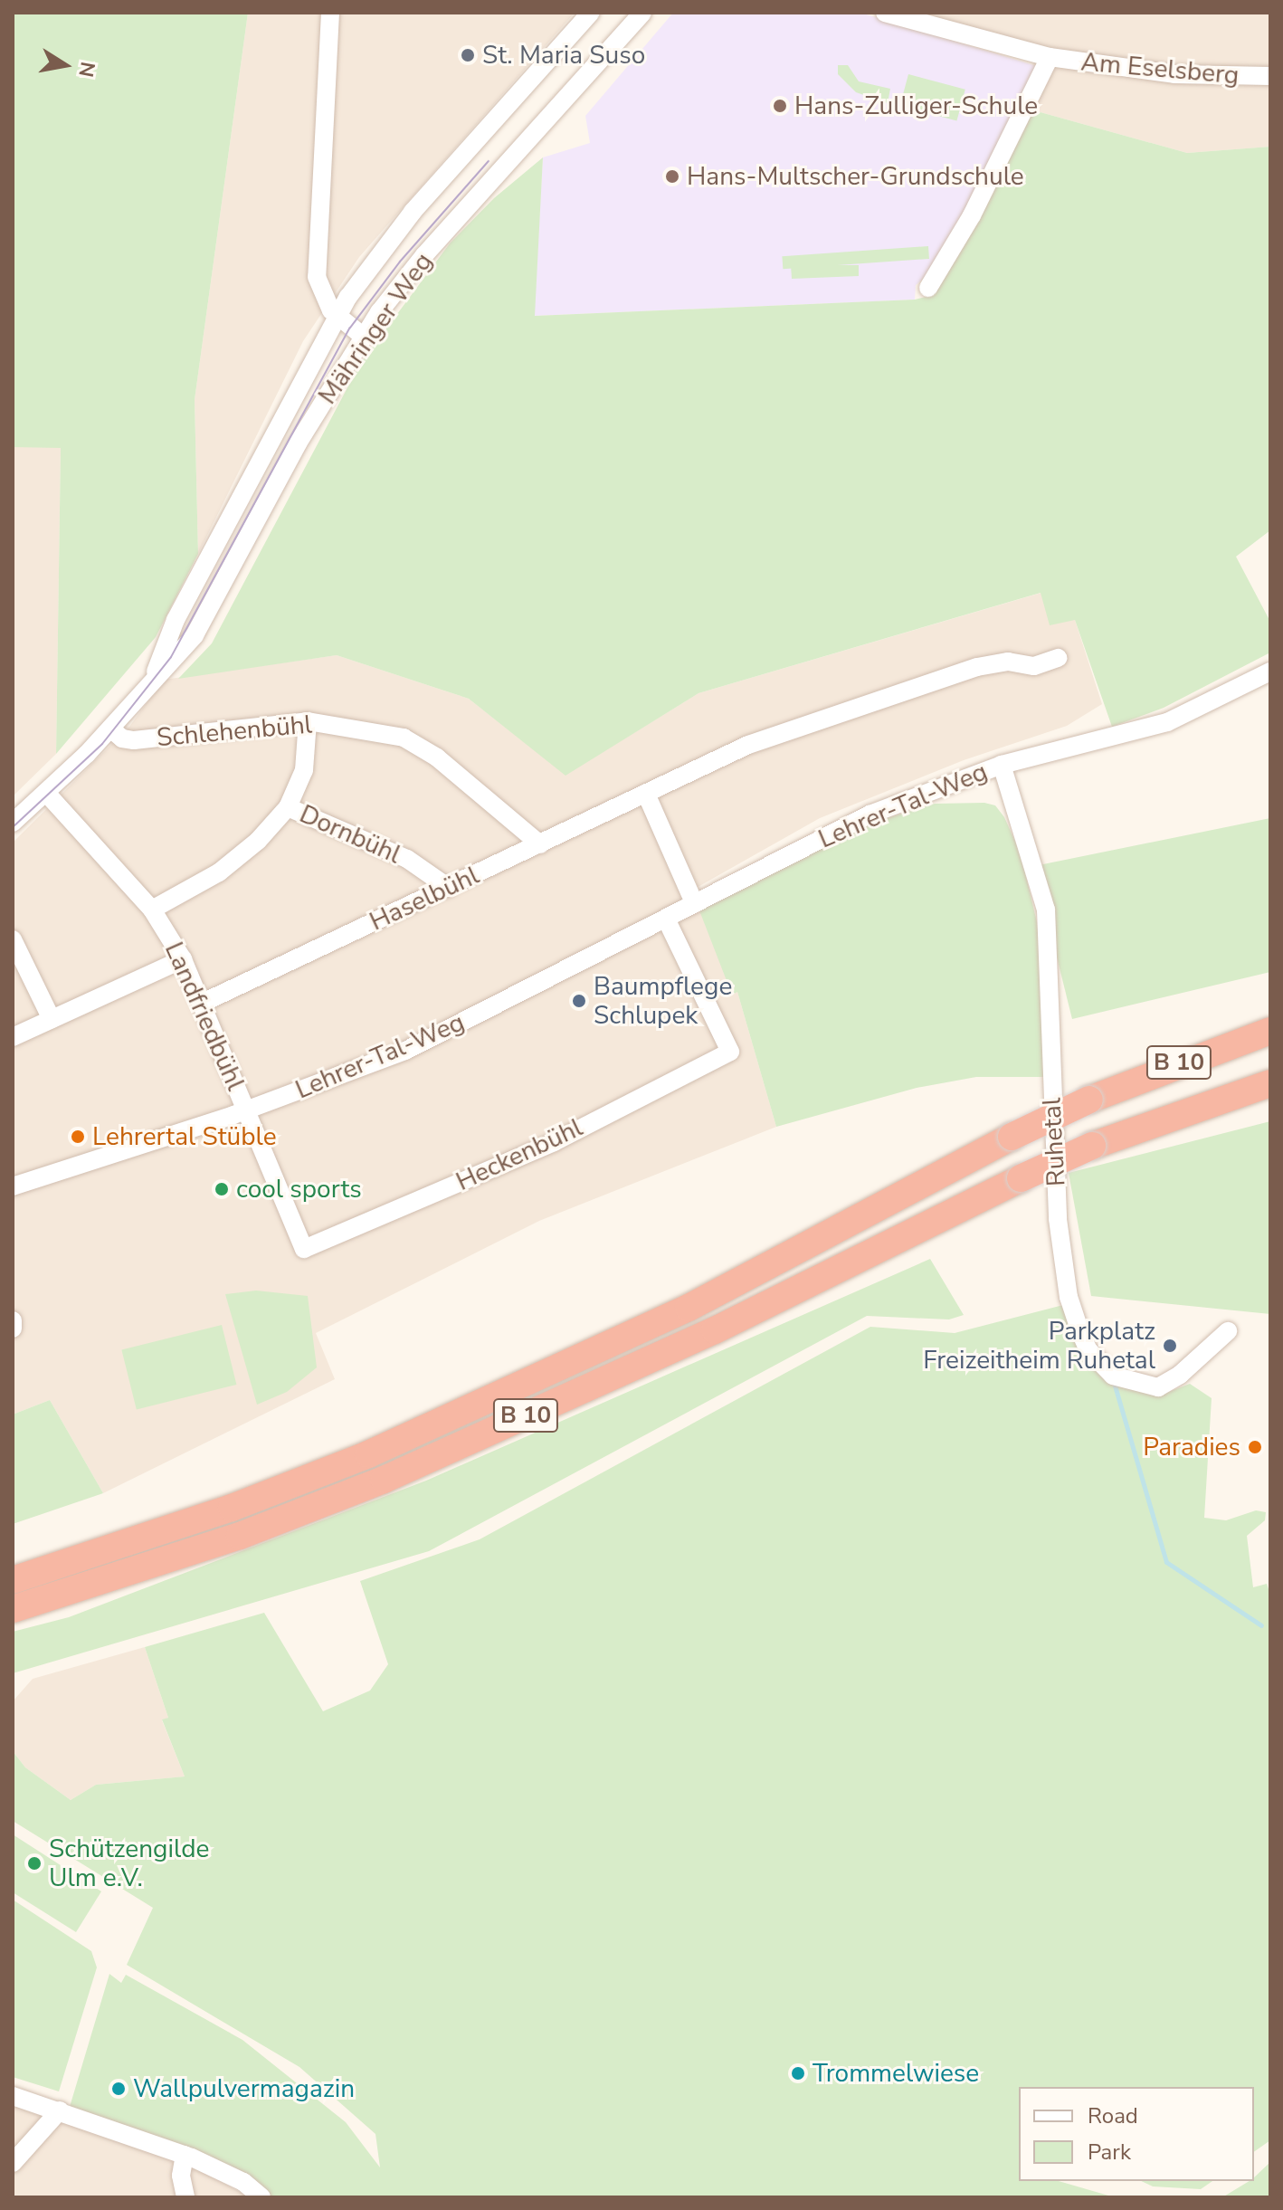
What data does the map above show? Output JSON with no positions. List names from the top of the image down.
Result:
{
  "streets": {
    "highway": ["B 10"],
    "street": [
      "Am Eselsberg",
      "Mähringer Weg",
      "Schlehenbühl",
      "Lehrer-Tal-Weg",
      "Dornbühl",
      "Haselbühl",
      "Landfriedbühl",
      "Ruhetal",
      "Heckenbühl"
    ]
  },
  "crossings": [
    ["Mähringer Weg", "Schlehenbühl"],
    ["Mähringer Weg", "Landfriedbühl"],
    ["Schlehenbühl", "Haselbühl"],
    ["Lehrer-Tal-Weg", "Landfriedbühl"],
    ["Lehrer-Tal-Weg", "Ruhetal"],
    ["Lehrer-Tal-Weg", "Heckenbühl"],
    ["Dornbühl", "Haselbühl"],
    ["Haselbühl", "Landfriedbühl"],
    ["Landfriedbühl", "Heckenbühl"]
  ],
  "places": [
    "St. Maria Suso",
    "Hans-Zulliger-Schule",
    "Hans-Multscher-Grundschule",
    "Baumpflege Schlupek",
    "Lehrertal Stüble",
    "cool sports",
    "Parkplatz Freizeitheim Ruhetal",
    "Paradies",
    "Schützengilde Ulm e.V.",
    "Trommelwiese",
    "Wallpulvermagazin"
  ],
  "legend": ["Road", "Park"],
  "north": "right"
}
